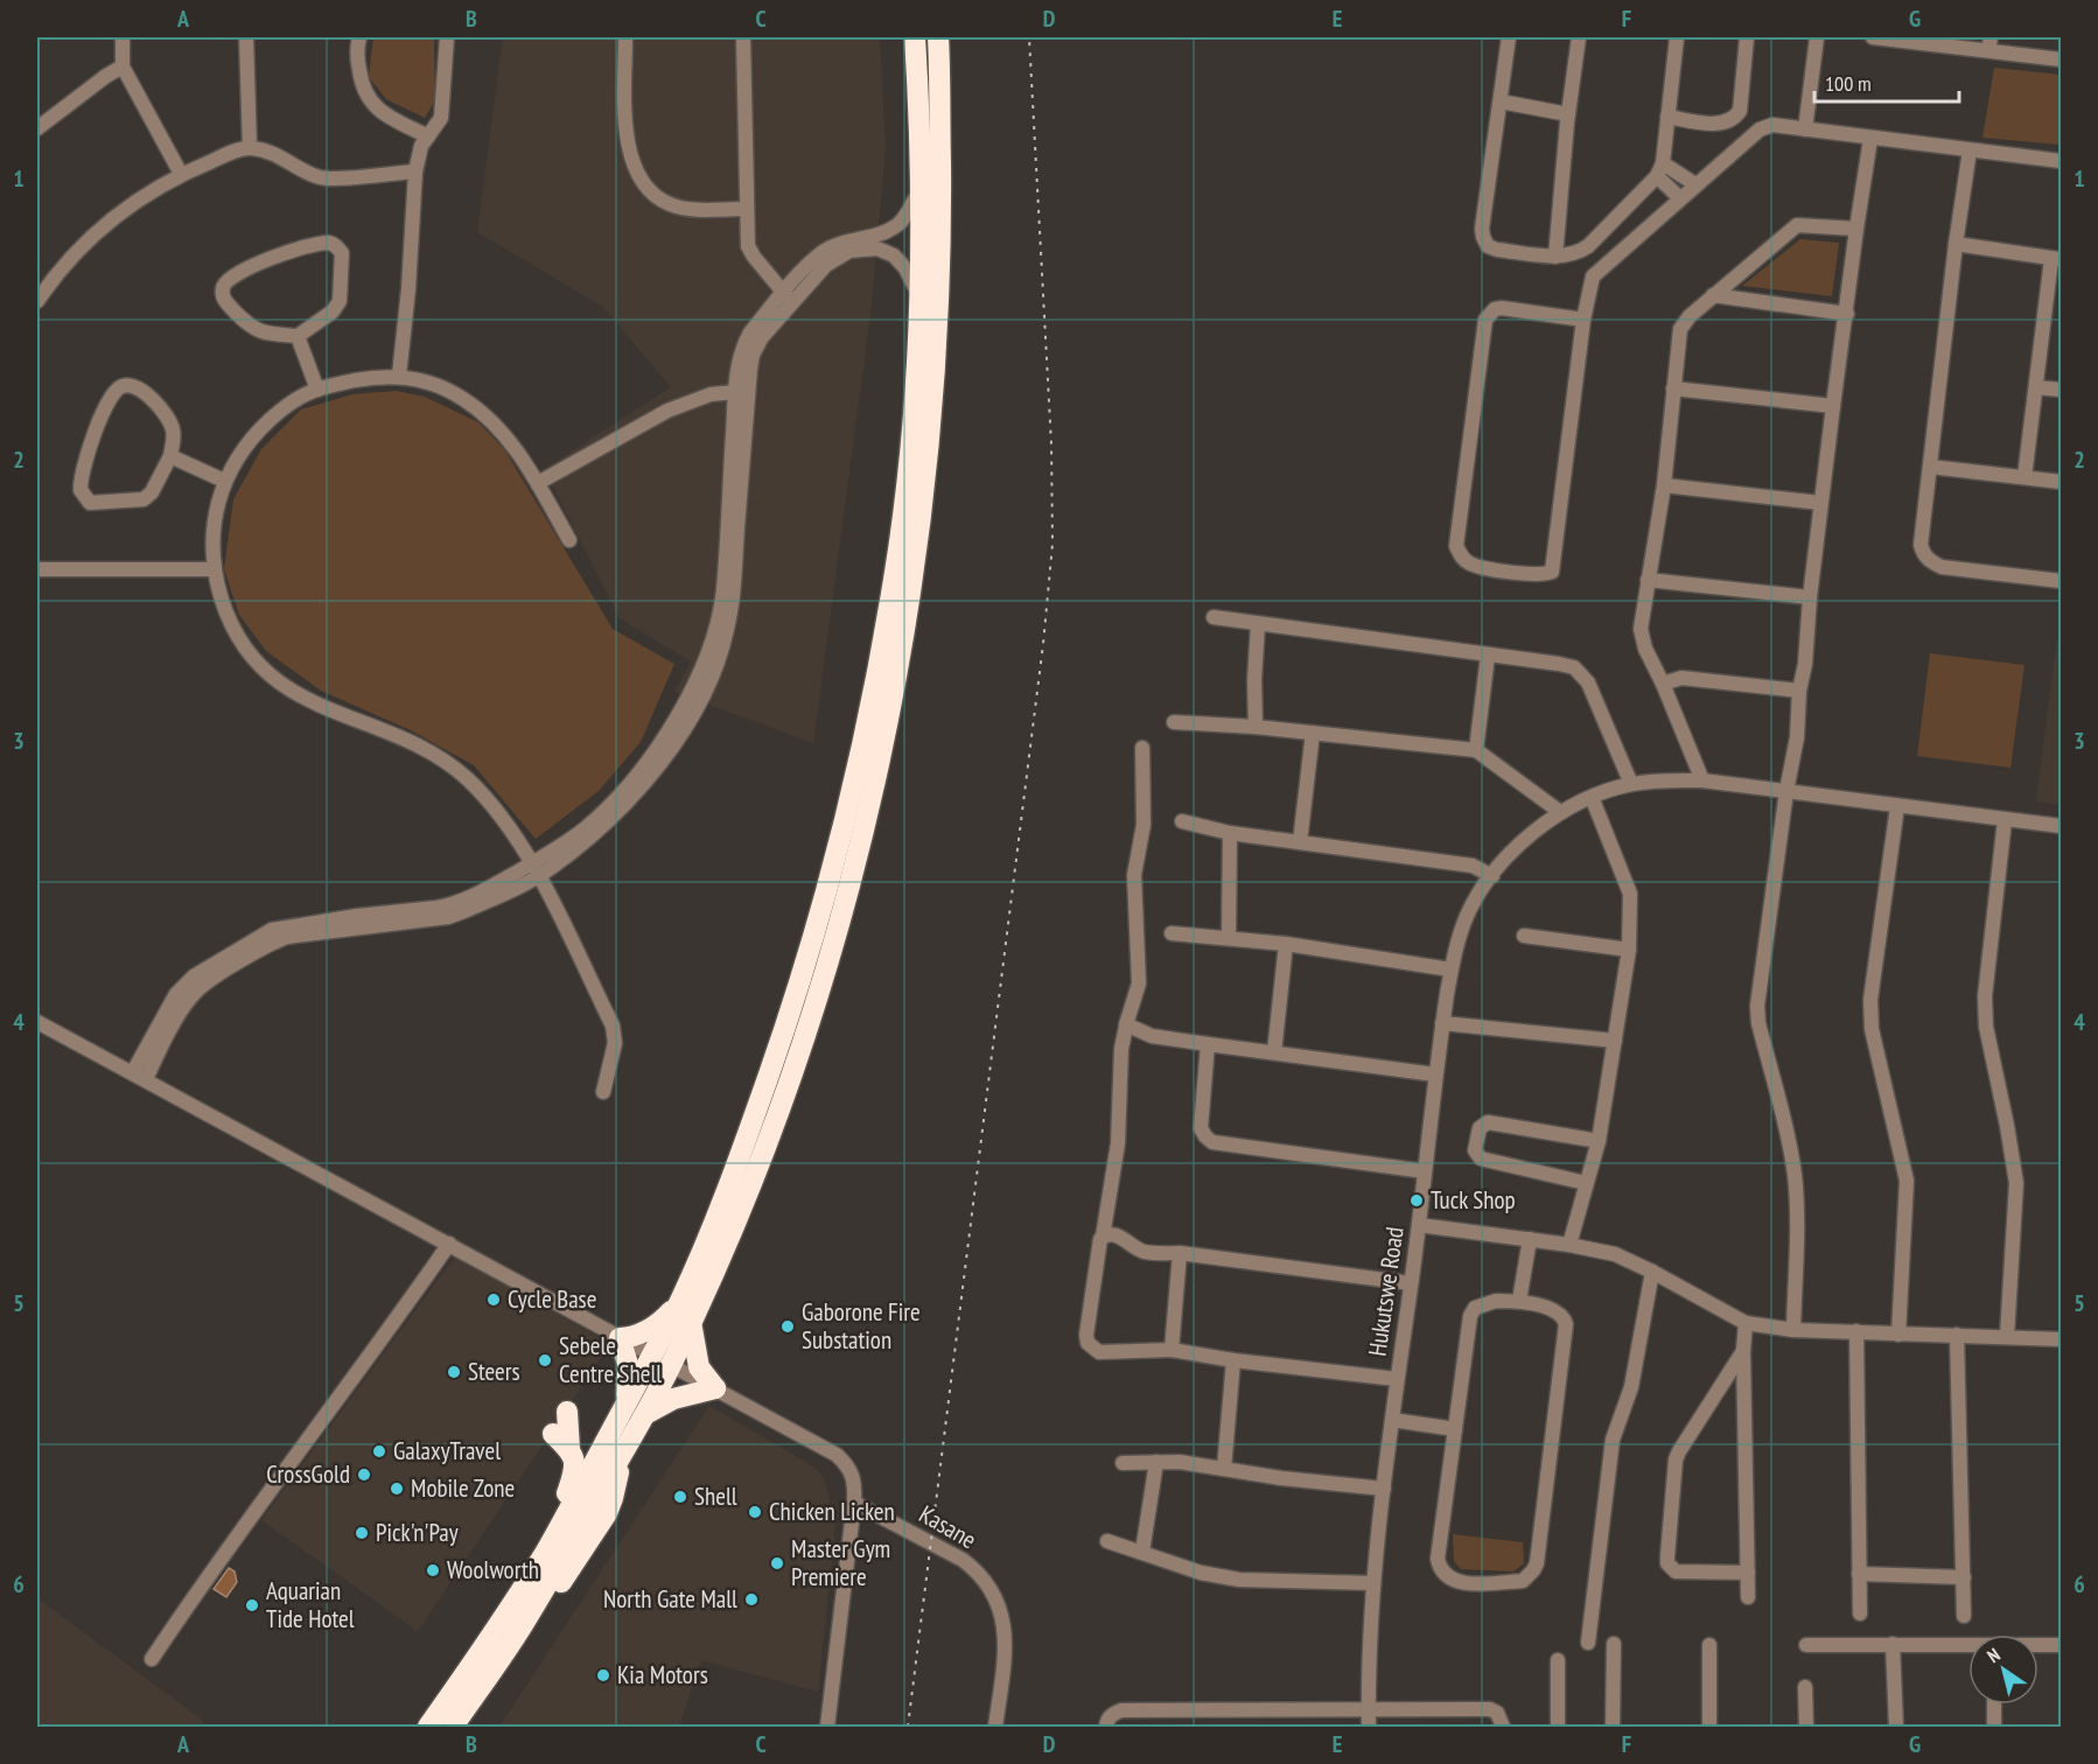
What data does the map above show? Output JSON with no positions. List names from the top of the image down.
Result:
{
  "streets": {
    "street": ["Hukutswe Road", "Kasane"]
  },
  "places": [
    "Tuck Shop",
    "Cycle Base",
    "Gaborone Fire Substation",
    "Sebele Centre Shell",
    "Steers",
    "GalaxyTravel",
    "CrossGold",
    "Mobile Zone",
    "Shell",
    "Chicken Licken",
    "Pick'n'Pay",
    "Master Gym Premiere",
    "Woolworth",
    "North Gate Mall",
    "Aquarian Tide Hotel",
    "Kia Motors"
  ],
  "scale_bar": "100 m",
  "north": "top left",
  "grid": {
    "columns": [
      "A",
      "B",
      "C",
      "D",
      "E",
      "F",
      "G"
    ],
    "rows": [
      "1",
      "2",
      "3",
      "4",
      "5",
      "6"
    ]
  }
}
